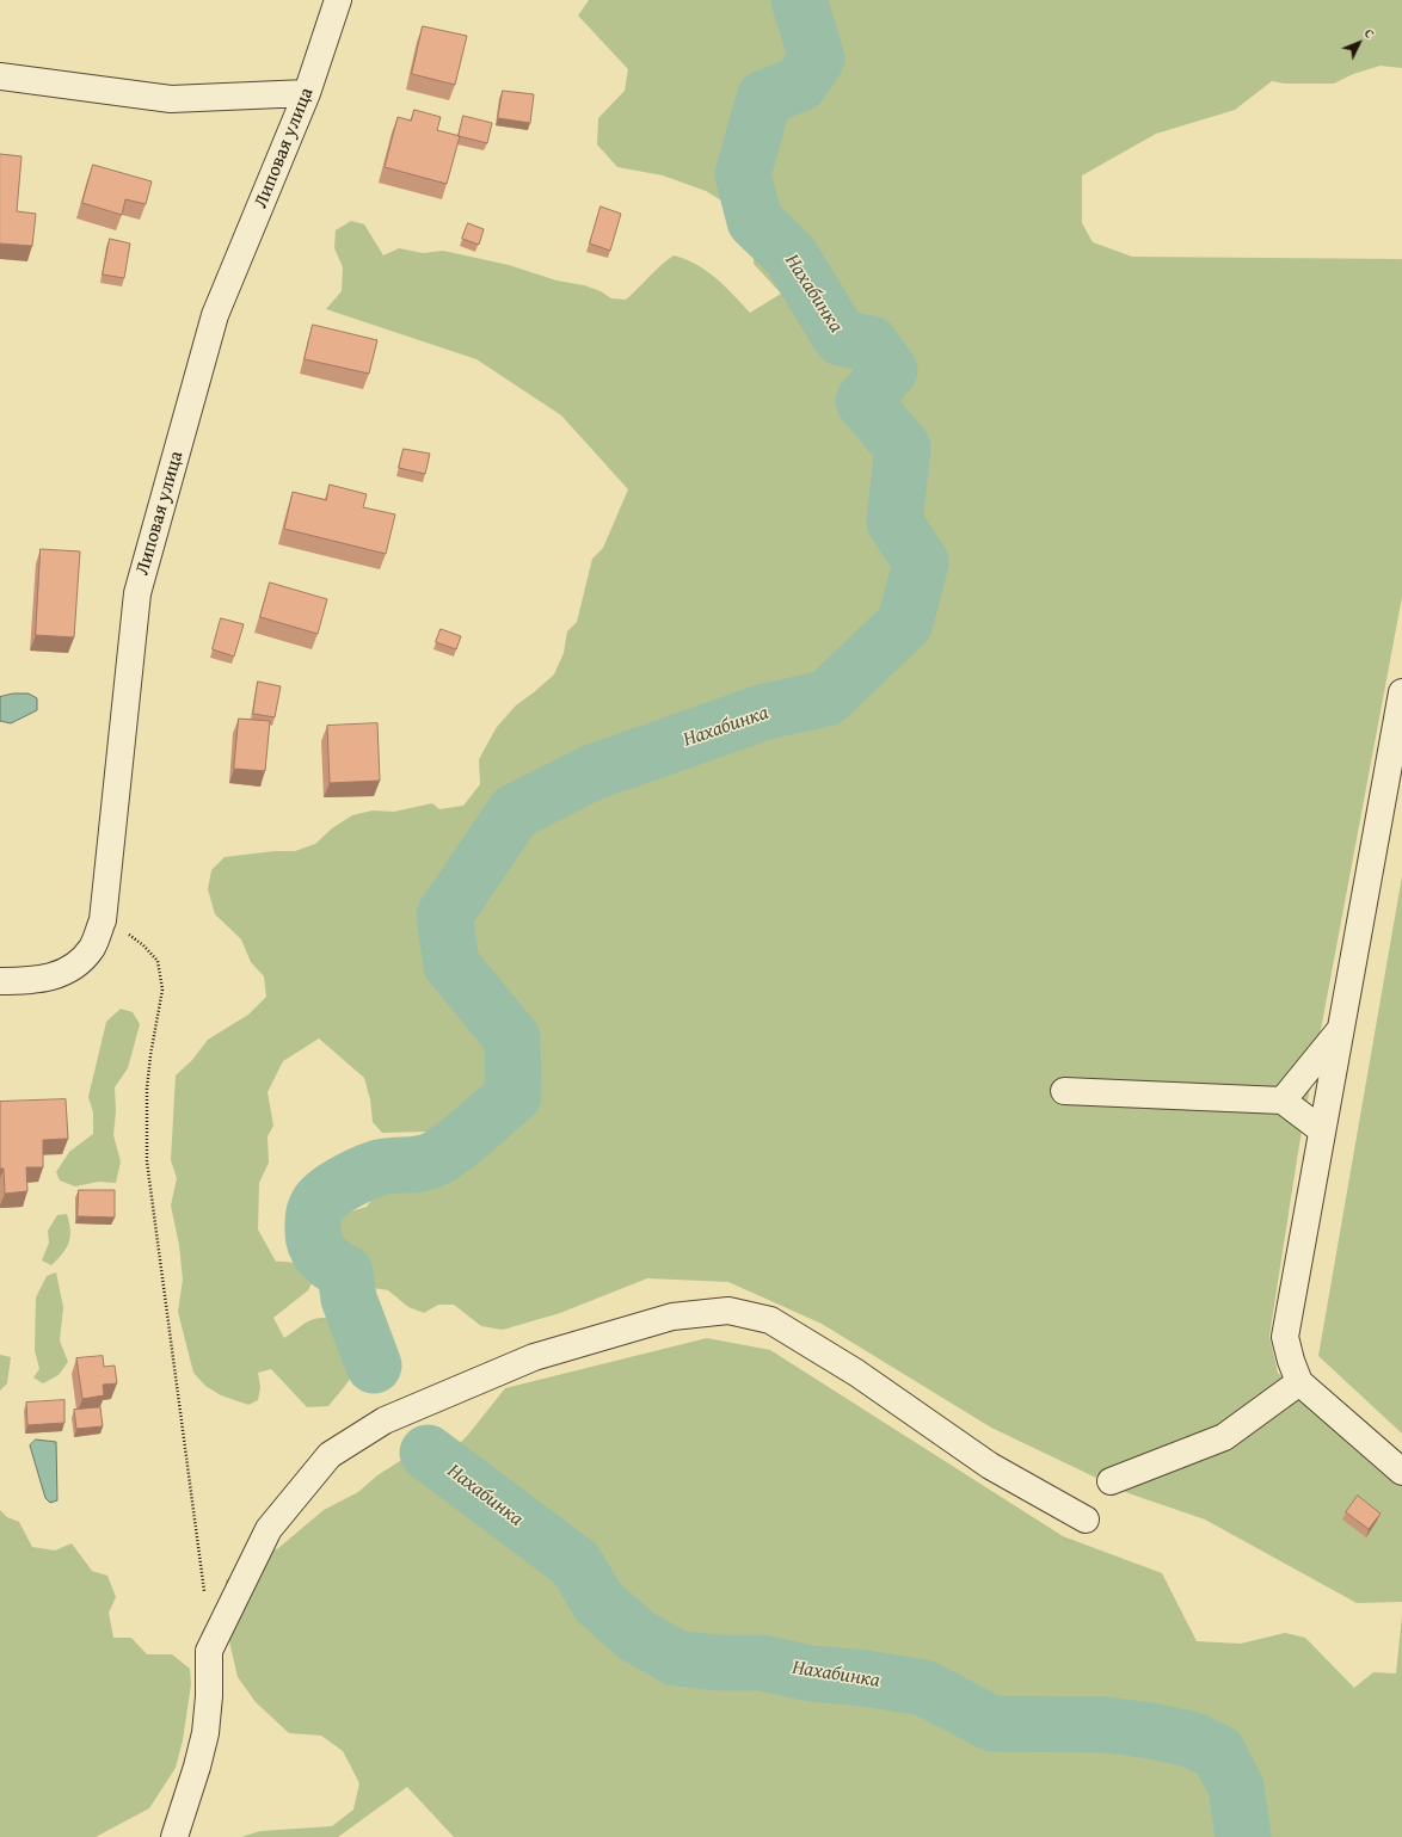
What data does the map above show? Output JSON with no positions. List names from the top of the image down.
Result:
{
  "streets": {
    "street": ["Липовая улица"]
  },
  "water": ["Нахабинка"],
  "north": "top right"
}
